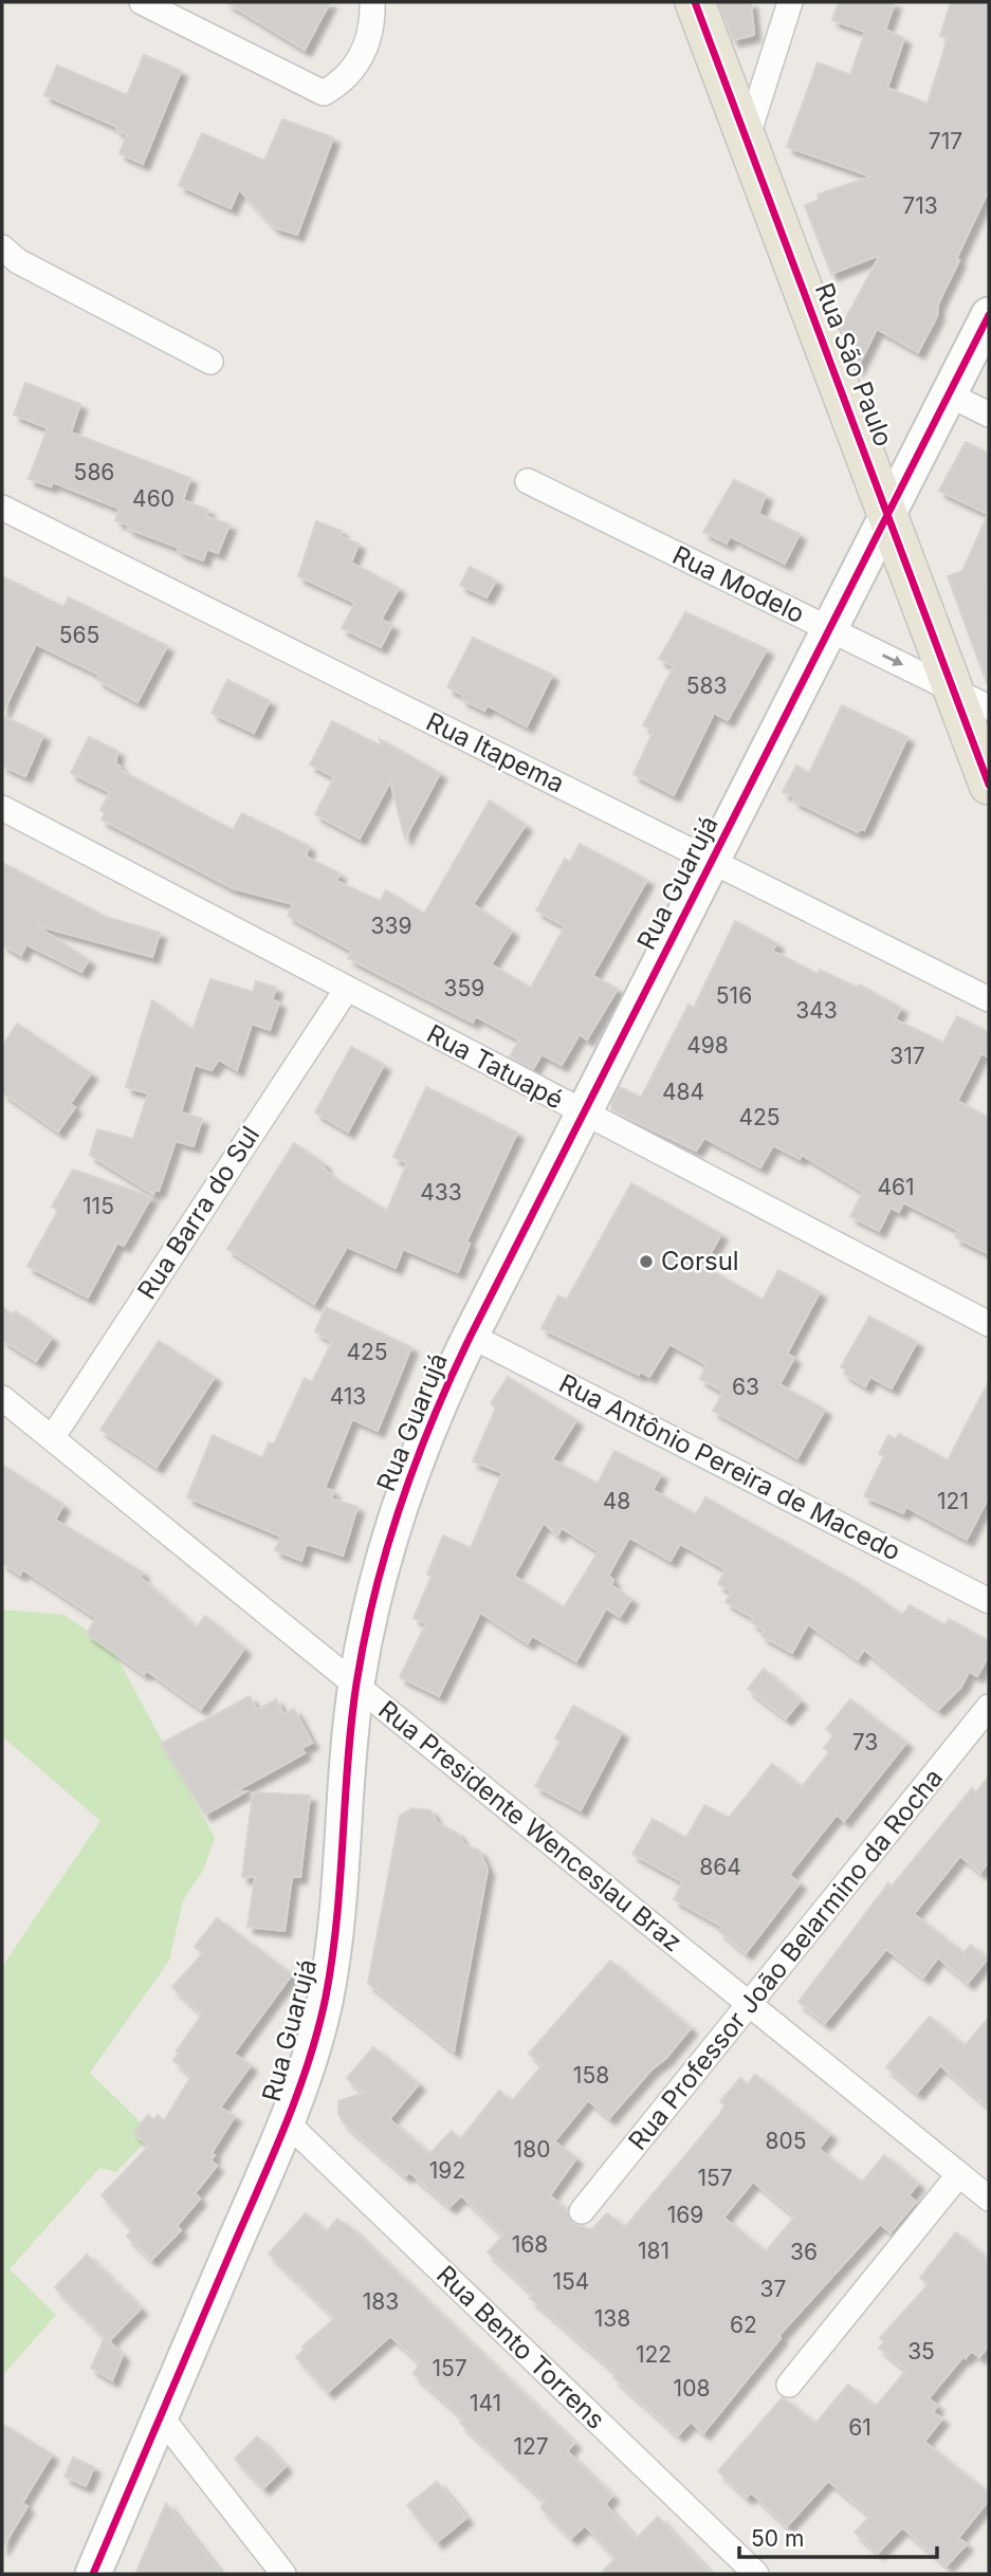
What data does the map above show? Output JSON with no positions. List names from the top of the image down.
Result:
{
  "streets": {
    "main road": ["Rua São Paulo"],
    "street": [
      "Rua Modelo",
      "Rua Itapema",
      "Rua Guarujá",
      "Rua Tatuapé",
      "Rua Barra do Sul",
      "Rua Antônio Pereira de Macedo",
      "Rua Presidente Wenceslau Braz",
      "Rua Professor João Belarmino da Rocha",
      "Rua Bento Torrens"
    ]
  },
  "crossings": [
    ["Rua São Paulo", "Rua Modelo"],
    ["Rua São Paulo", "Rua Guarujá"],
    ["Rua Modelo", "Rua Guarujá"],
    ["Rua Itapema", "Rua Guarujá"],
    ["Rua Guarujá", "Rua Tatuapé"],
    ["Rua Guarujá", "Rua Antônio Pereira de Macedo"],
    ["Rua Guarujá", "Rua Presidente Wenceslau Braz"],
    ["Rua Guarujá", "Rua Bento Torrens"],
    ["Rua Tatuapé", "Rua Barra do Sul"],
    ["Rua Barra do Sul", "Rua Presidente Wenceslau Braz"],
    ["Rua Presidente Wenceslau Braz", "Rua Professor João Belarmino da Rocha"]
  ],
  "places": ["Corsul"],
  "house_numbers": [
    "717",
    "713",
    "586",
    "460",
    "565",
    "583",
    "339",
    "359",
    "516",
    "343",
    "498",
    "317",
    "484",
    "425",
    "461",
    "433",
    "115",
    "425",
    "63",
    "413",
    "48",
    "121",
    "73",
    "864",
    "158",
    "805",
    "180",
    "192",
    "157",
    "169",
    "168",
    "181",
    "36",
    "154",
    "37",
    "183",
    "138",
    "62",
    "35",
    "122",
    "157",
    "108",
    "141",
    "61",
    "127"
  ],
  "scale_bar": "50 m"
}
